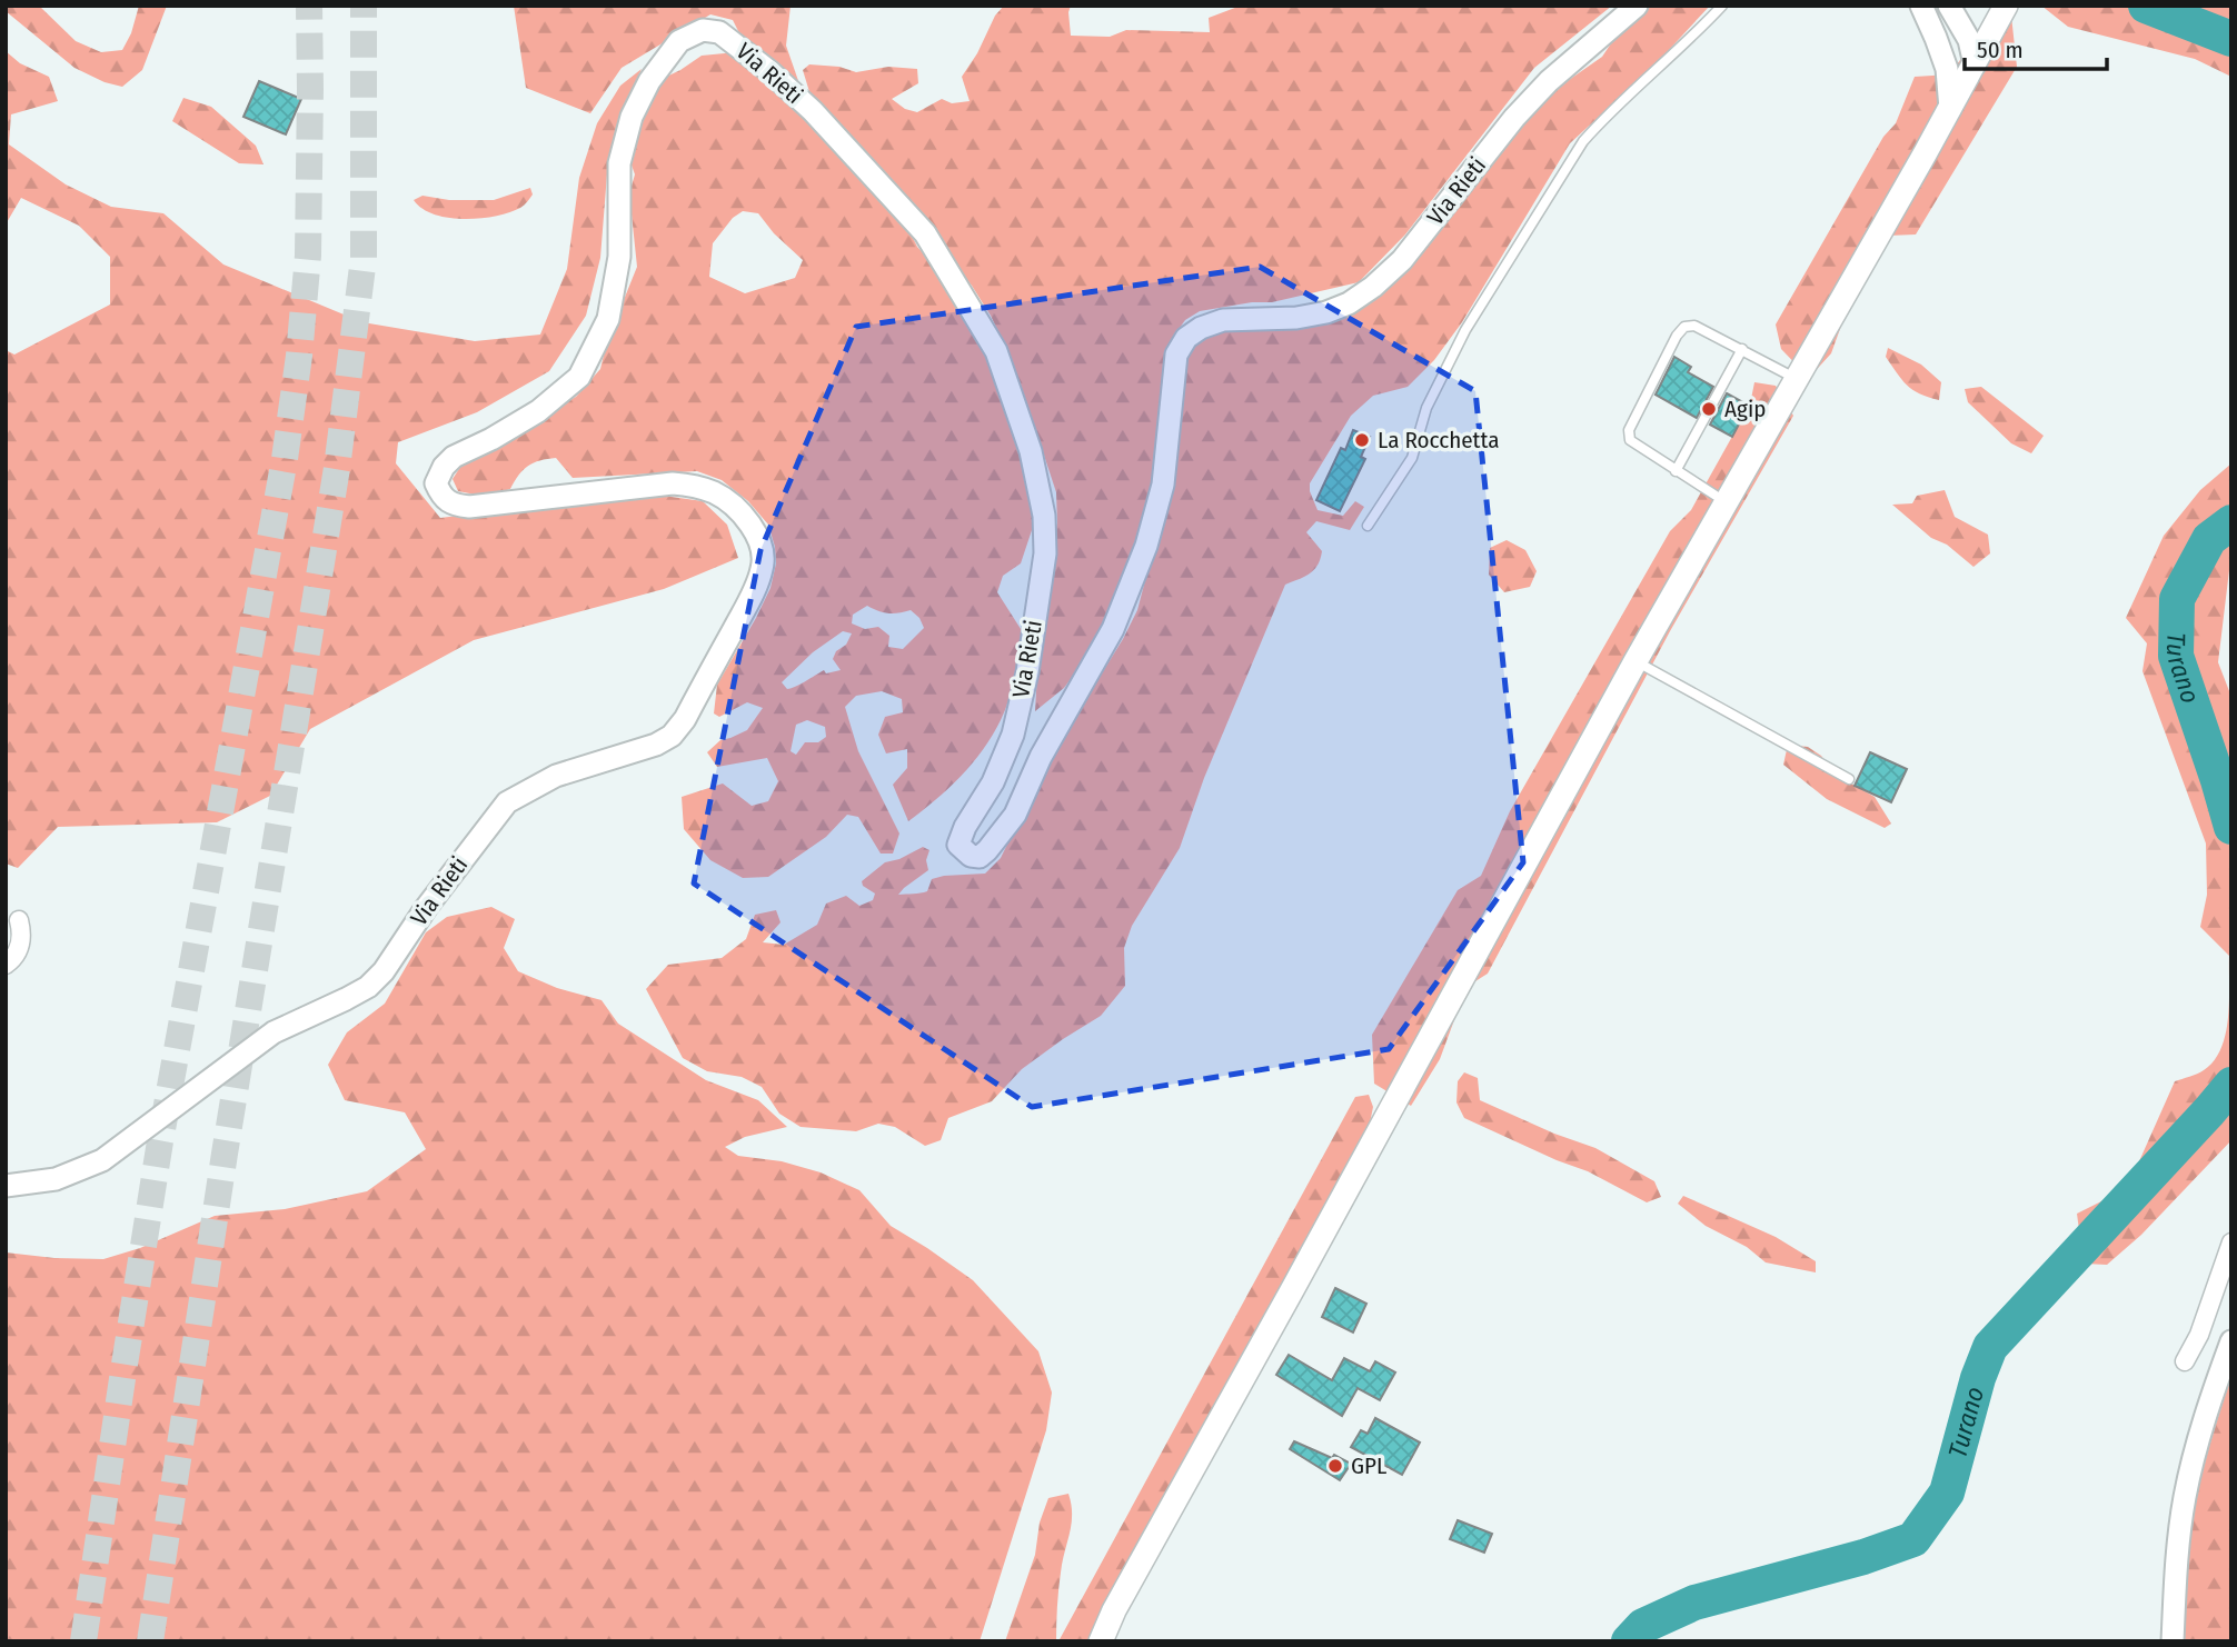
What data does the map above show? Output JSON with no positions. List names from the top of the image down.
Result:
{
  "streets": {
    "street": ["Via Rieti"]
  },
  "water": ["Turano"],
  "places": ["Agip", "La Rocchetta", "GPL"],
  "scale_bar": "50 m"
}
